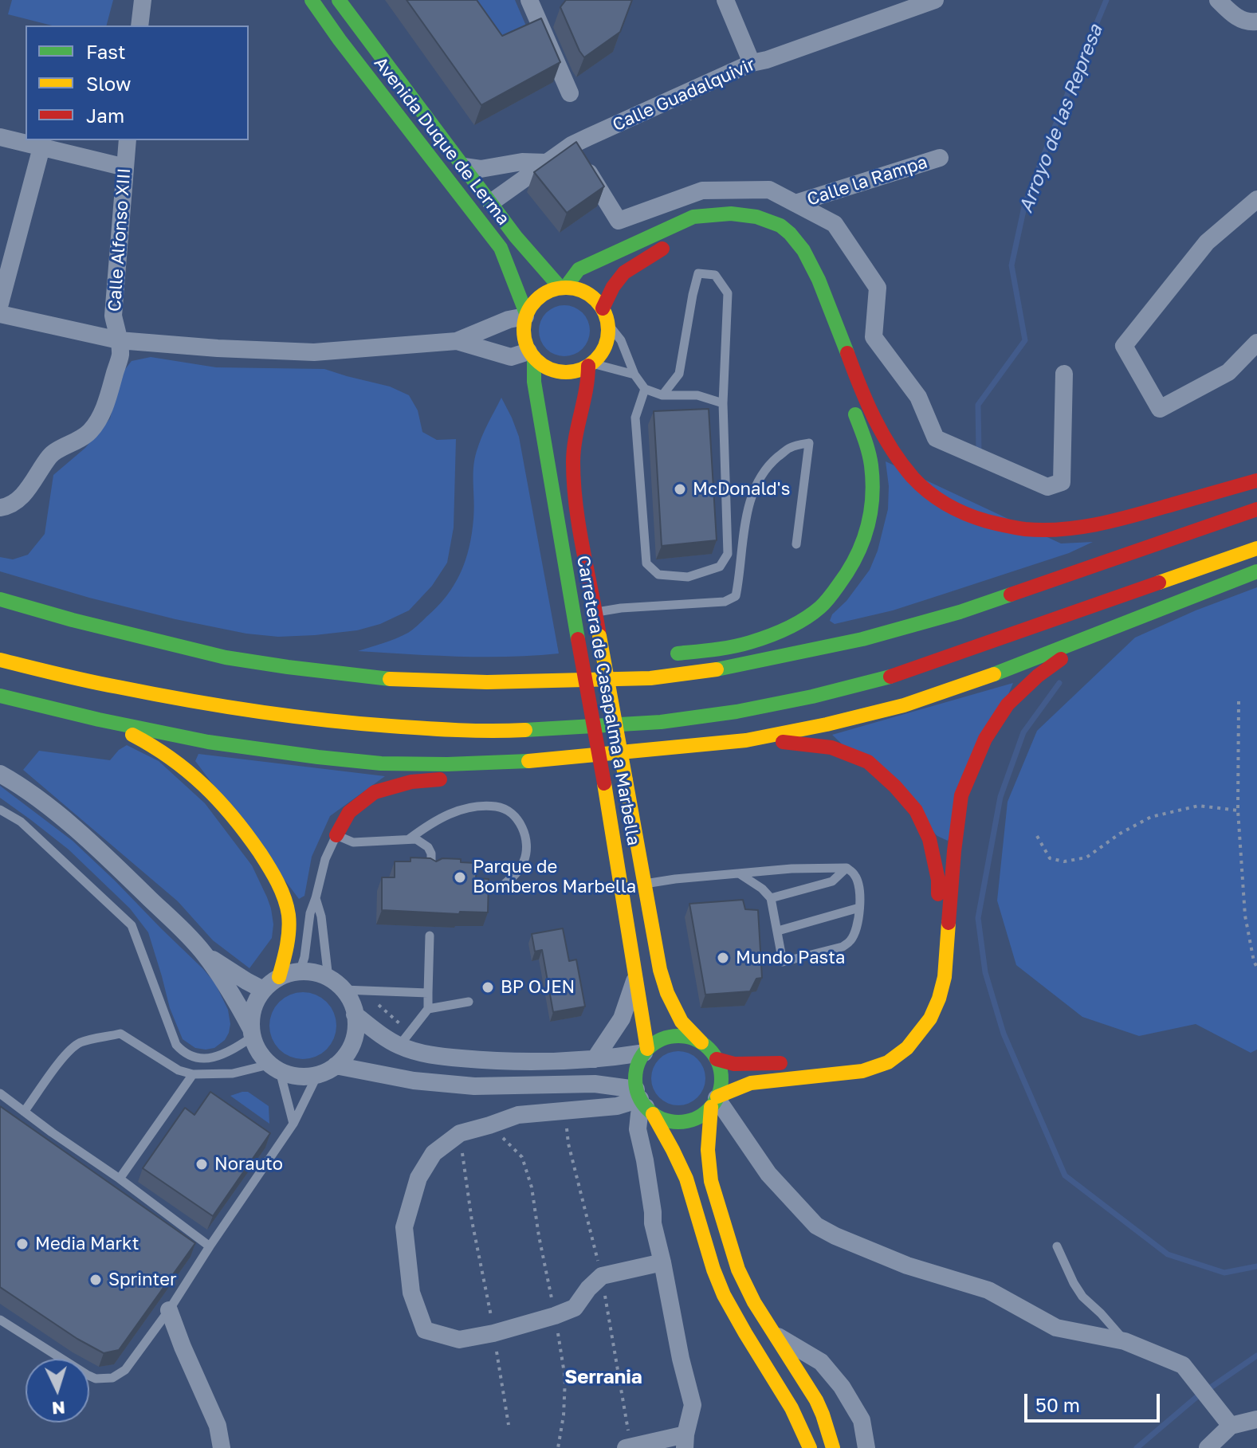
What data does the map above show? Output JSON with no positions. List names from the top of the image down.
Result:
{
  "streets": {
    "main road": ["Avenida Duque de Lerma", "Carretera de Casapalma a Marbella"],
    "street": ["Calle Guadalquivir", "Calle la Rampa", "Calle Alfonso XIII"]
  },
  "crossings": [
    ["Calle Guadalquivir", "Avenida Duque de Lerma"],
    ["Avenida Duque de Lerma", "Carretera de Casapalma a Marbella"]
  ],
  "districts": ["Serrania"],
  "water": ["Arroyo de las Represa"],
  "places": [
    "McDonald's",
    "Parque de Bomberos Marbella",
    "Mundo Pasta",
    "BP OJEN",
    "Norauto",
    "Media Markt",
    "Sprinter"
  ],
  "legend": ["Fast", "Slow", "Jam"],
  "scale_bar": "50 m",
  "north": "bottom"
}
